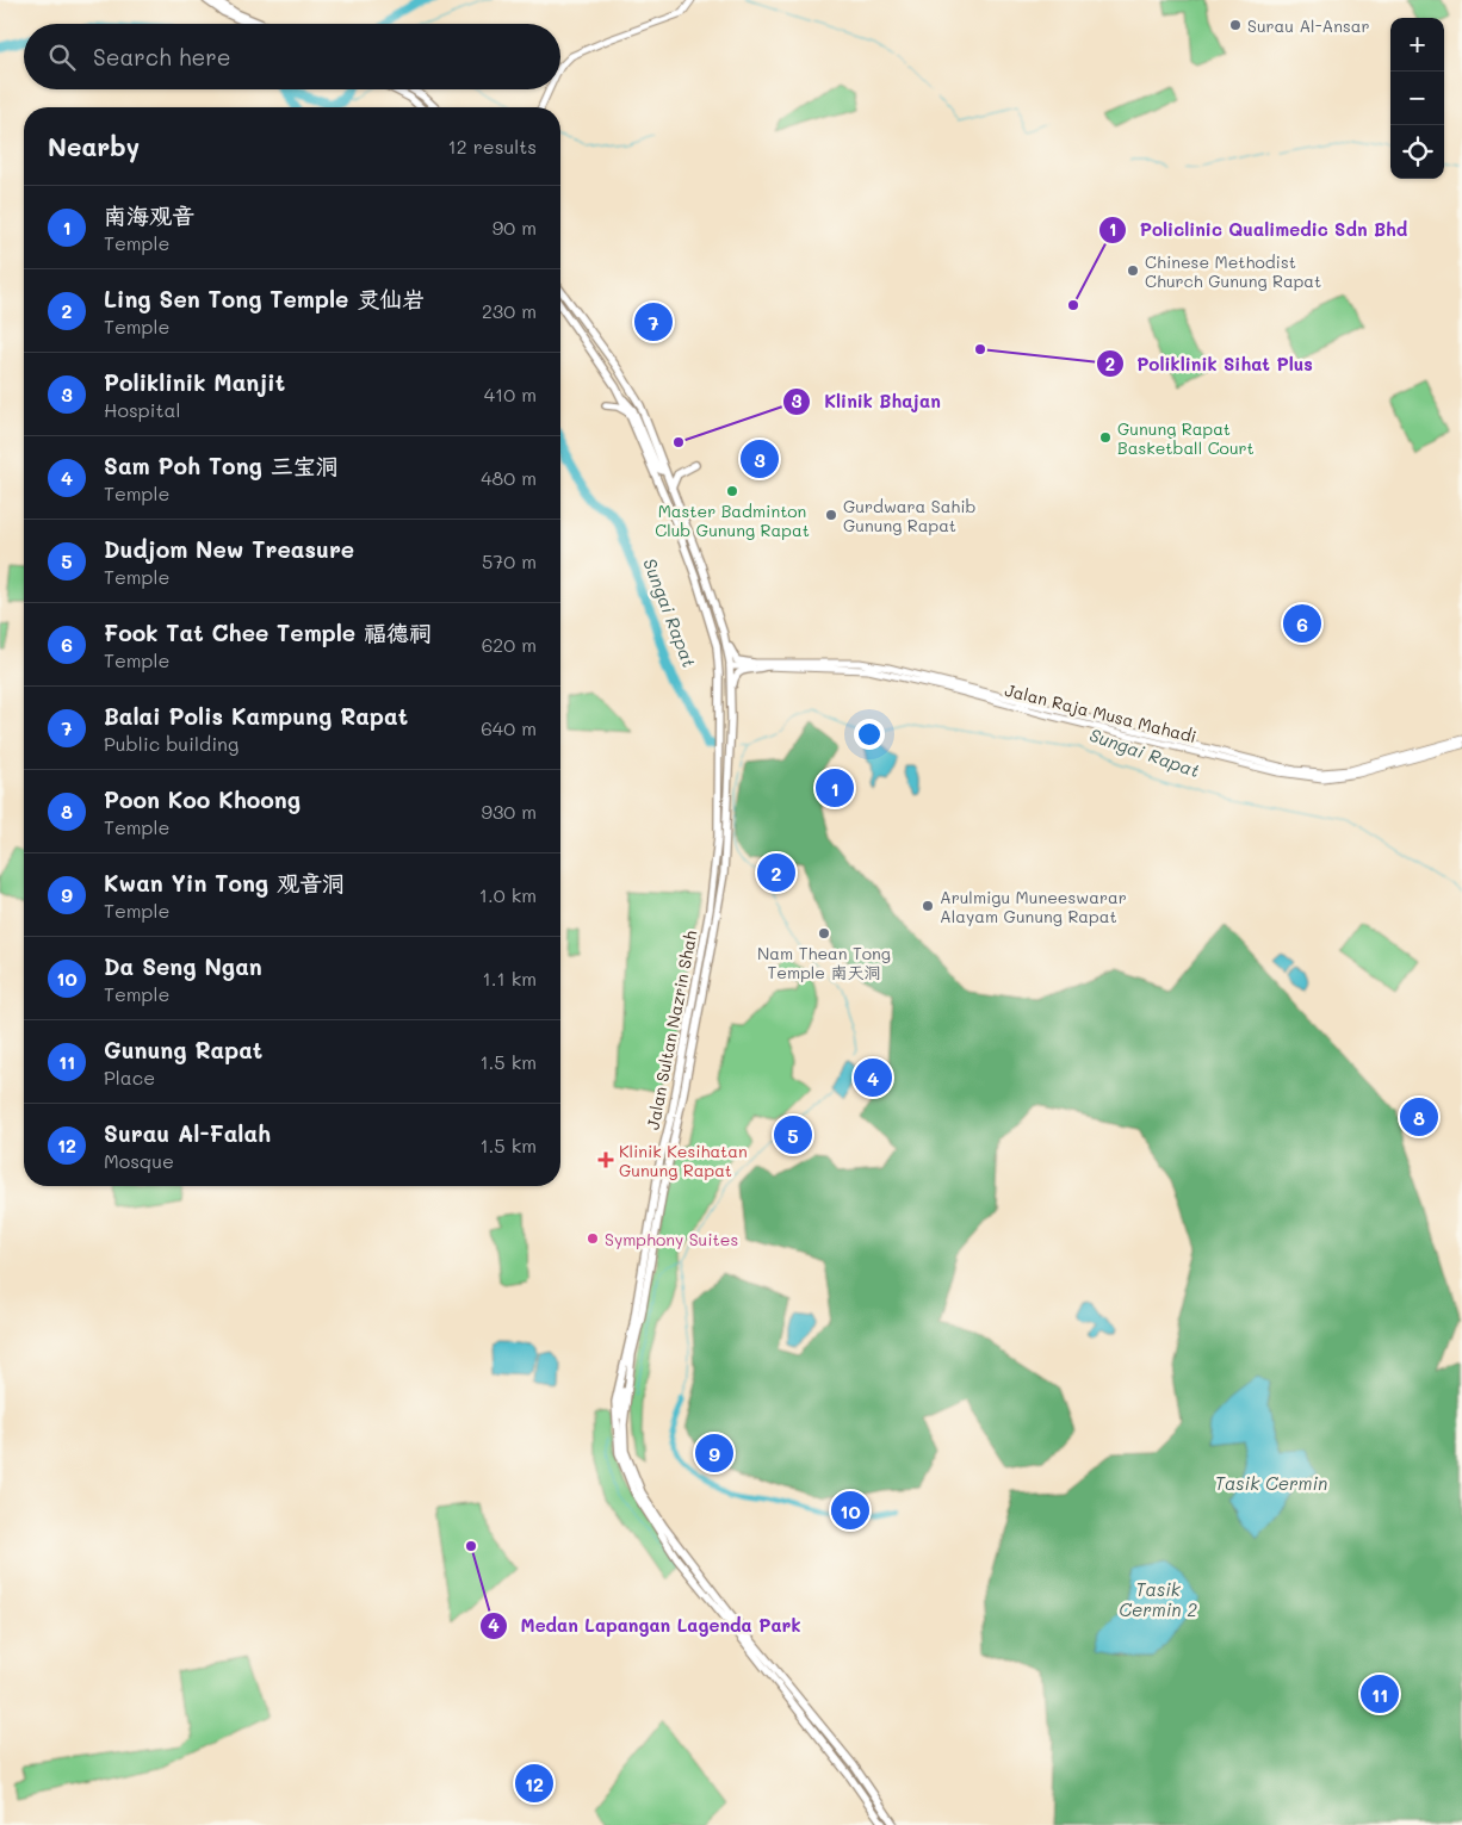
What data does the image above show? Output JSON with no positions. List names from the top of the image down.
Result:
{
  "streets": {
    "highway": ["Jalan Sultan Nazrin Shah"],
    "main road": ["Jalan Raja Musa Mahadi"]
  },
  "crossings": [
    ["Jalan Raja Musa Mahadi", "Jalan Sultan Nazrin Shah"]
  ],
  "water": ["Sungai Rapat", "Tasik Cermin", "Tasik Cermin 2"],
  "places": {
    "other": [
      "Surau Al-Ansar",
      "Chinese Methodist Church Gunung Rapat",
      "Policlinic Qualimedic Sdn Bhd",
      "Poliklinik Sihat Plus",
      "Gunung Rapat Basketball Court",
      "Klinik Bhajan",
      "Master Badminton Club Gunung Rapat",
      "Gurdwara Sahib Gunung Rapat",
      "Arulmigu Muneeswarar Alayam Gunung Rapat",
      "Nam Thean Tong Temple 南天洞",
      "Symphony Suites",
      "Medan Lapangan Lagenda Park"
    ],
    "health": ["Klinik Kesihatan Gunung Rapat"]
  },
  "page": {
    "map_buttons": ["+", "−"],
    "search": "Search here",
    "heading": ["Nearby", "12 results"],
    "list": [
      {
        "mark": "1",
        "name": "南海观音",
        "note": "Temple",
        "value": "90 m"
      },
      {
        "mark": "2",
        "name": "Ling Sen Tong Temple 灵仙岩",
        "note": "Temple",
        "value": "230 m"
      },
      {
        "mark": "3",
        "name": "Poliklinik Manjit",
        "note": "Hospital",
        "value": "410 m"
      },
      {
        "mark": "4",
        "name": "Sam Poh Tong 三宝洞",
        "note": "Temple",
        "value": "480 m"
      },
      {
        "mark": "5",
        "name": "Dudjom New Treasure",
        "note": "Temple",
        "value": "570 m"
      },
      {
        "mark": "6",
        "name": "Fook Tat Chee Temple 福德祠",
        "note": "Temple",
        "value": "620 m"
      },
      {
        "mark": "7",
        "name": "Balai Polis Kampung Rapat",
        "note": "Public building",
        "value": "640 m"
      },
      {
        "mark": "8",
        "name": "Poon Koo Khoong",
        "note": "Temple",
        "value": "930 m"
      },
      {
        "mark": "9",
        "name": "Kwan Yin Tong 观音洞",
        "note": "Temple",
        "value": "1.0 km"
      },
      {
        "mark": "10",
        "name": "Da Seng Ngan",
        "note": "Temple",
        "value": "1.1 km"
      },
      {
        "mark": "11",
        "name": "Gunung Rapat",
        "note": "Place",
        "value": "1.5 km"
      },
      {
        "mark": "12",
        "name": "Surau Al-Falah",
        "note": "Mosque",
        "value": "1.5 km"
      }
    ],
    "pins": [
      "7",
      "3",
      "6",
      "1",
      "2",
      "4",
      "8",
      "5",
      "9",
      "10",
      "11",
      "12"
    ]
  }
}
